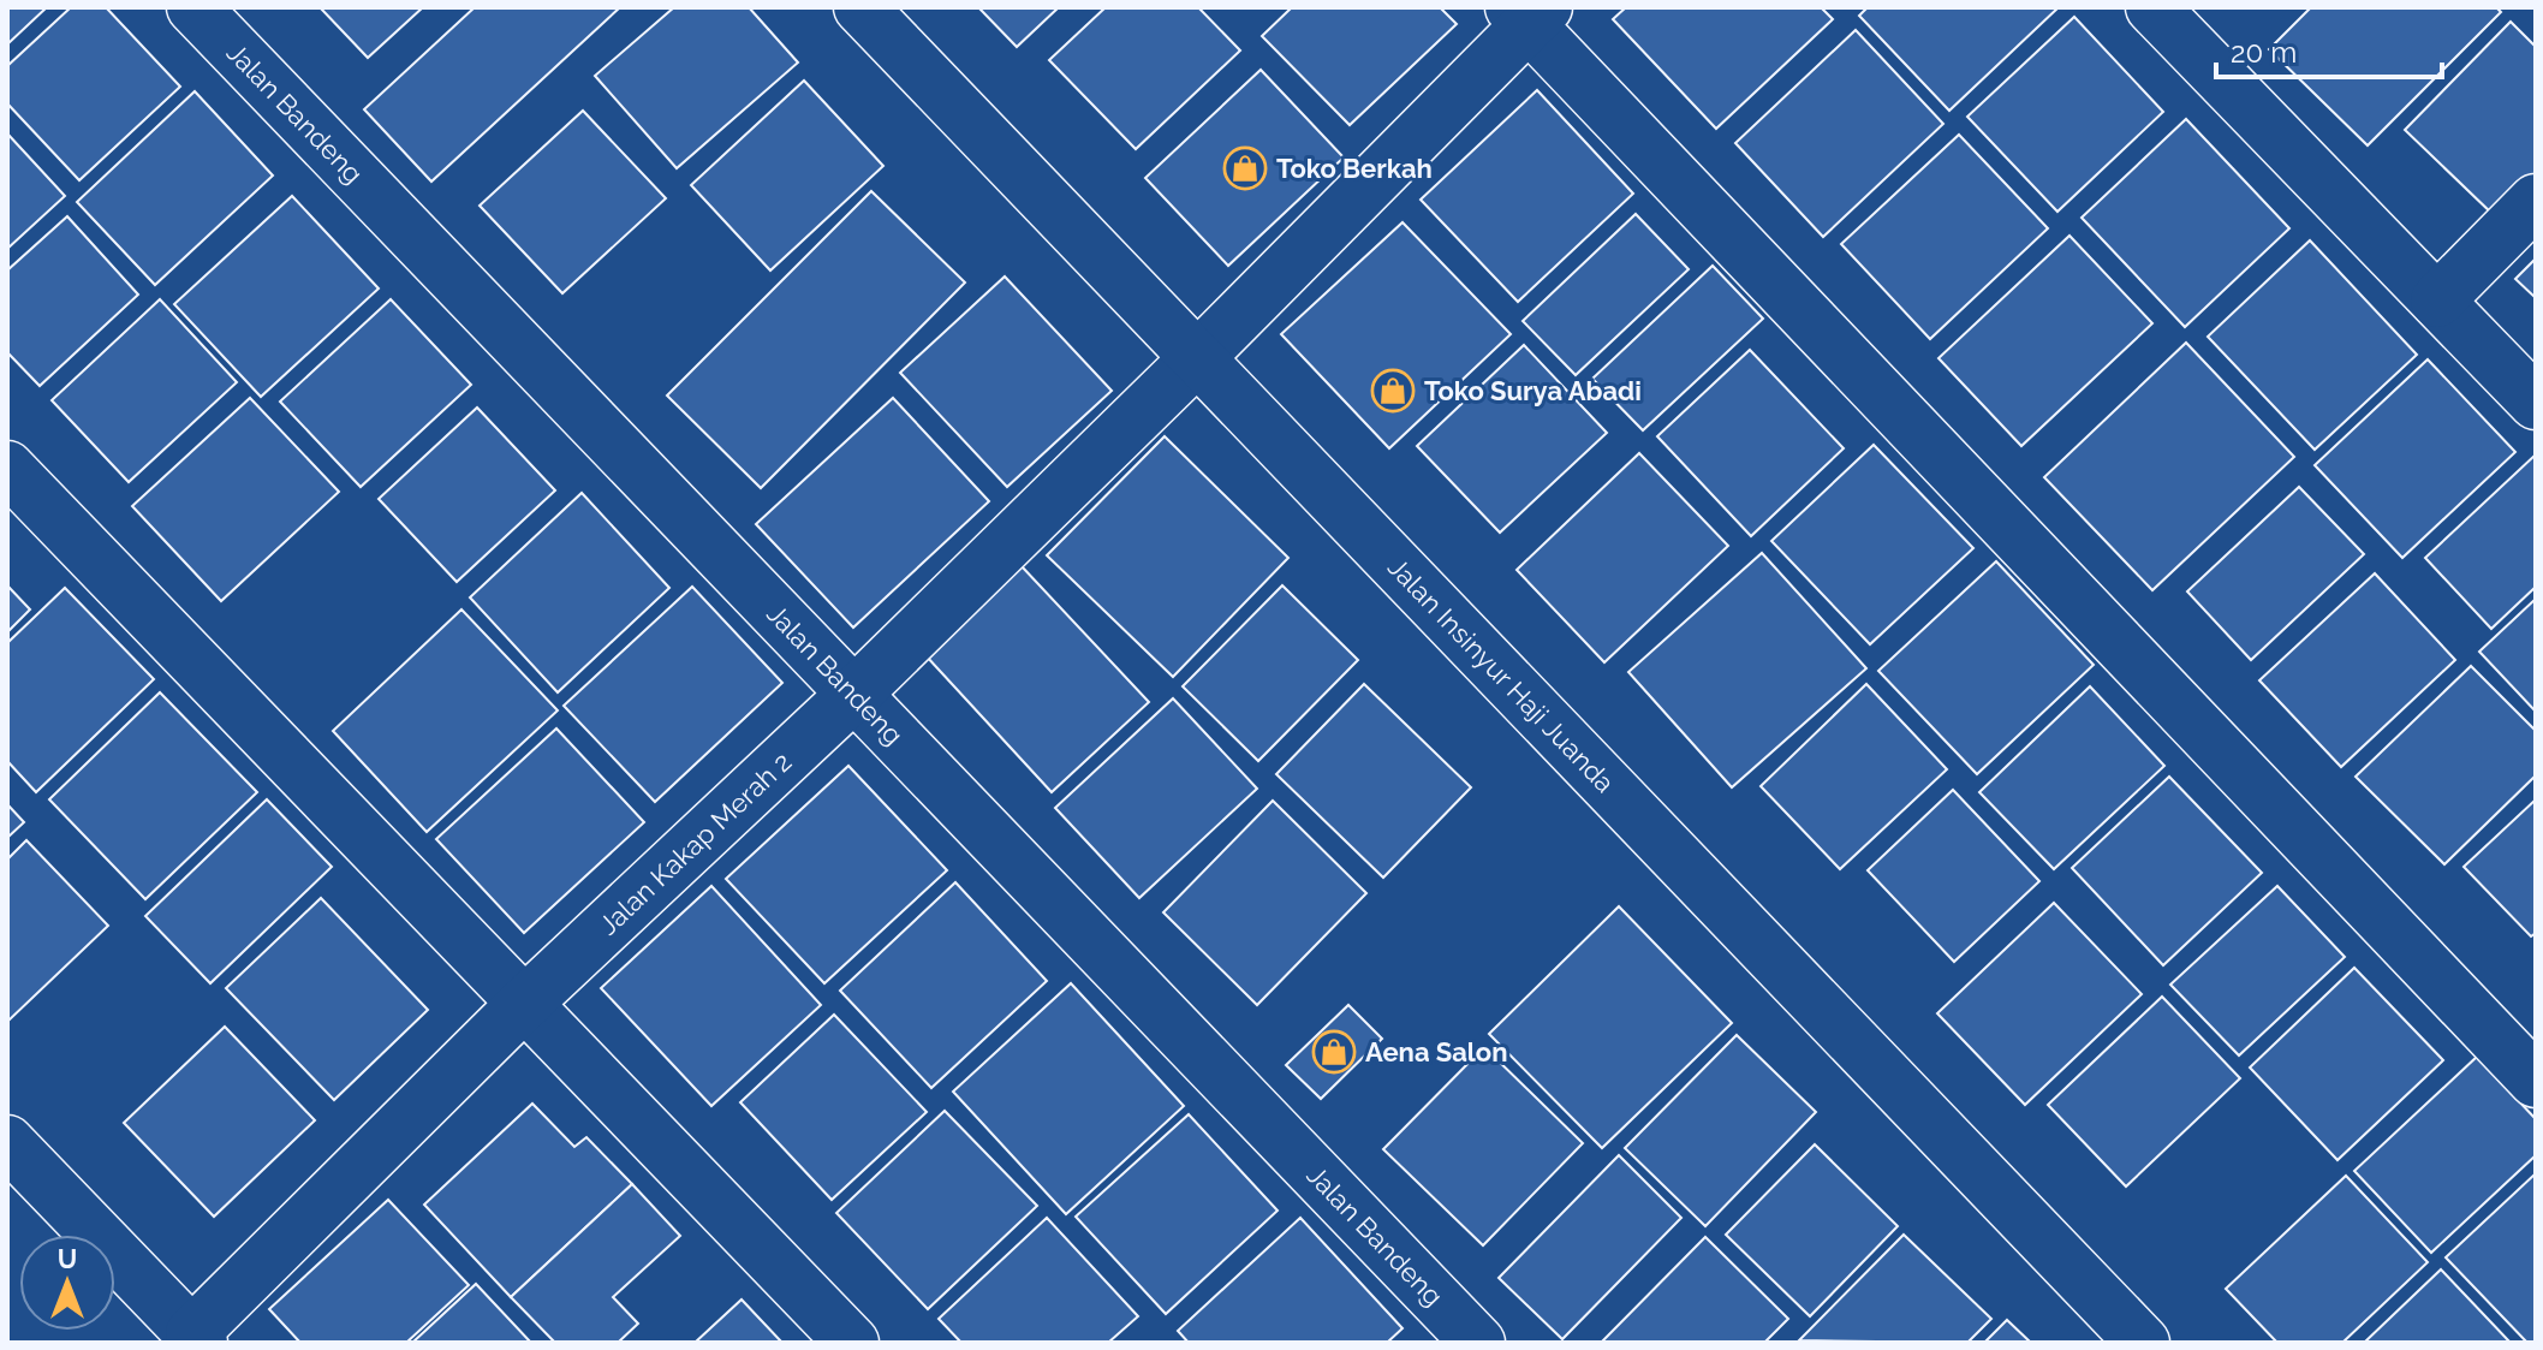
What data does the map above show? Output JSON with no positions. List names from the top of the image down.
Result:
{
  "streets": {
    "street": ["Jalan Bandeng", "Jalan Insinyur Haji Juanda", "Jalan Kakap Merah 2"]
  },
  "crossings": [
    ["Jalan Bandeng", "Jalan Kakap Merah 2"],
    ["Jalan Insinyur Haji Juanda", "Jalan Kakap Merah 2"]
  ],
  "places": {
    "shop": ["Toko Berkah", "Toko Surya Abadi", "Aena Salon"]
  },
  "scale_bar": "20 m",
  "north": "top"
}
